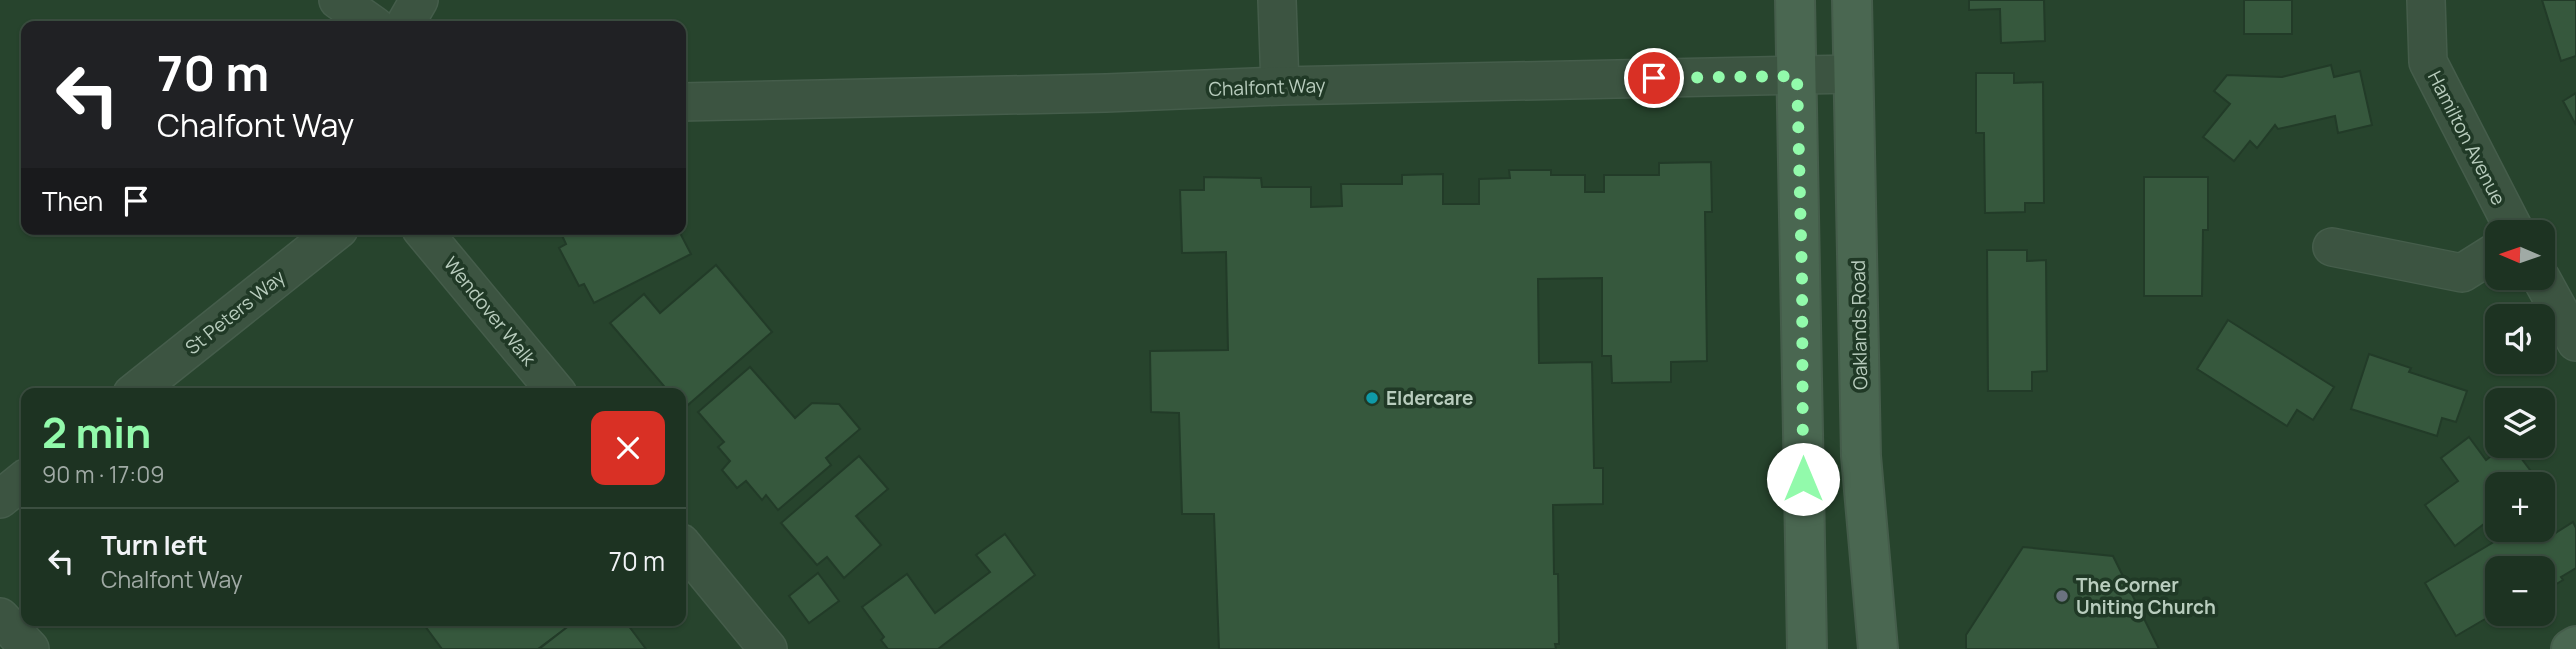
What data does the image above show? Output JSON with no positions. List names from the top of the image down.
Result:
{
  "streets": {
    "main road": ["Oaklands Road"],
    "street": [
      "Chalfont Way",
      "Hamilton Avenue",
      "Wendover Walk",
      "St Peters Way"
    ]
  },
  "crossings": [
    ["Chalfont Way", "Oaklands Road"]
  ],
  "places": ["Eldercare", "The Corner Uniting Church"],
  "north": "left",
  "page": {
    "turn": ["70 m", "Chalfont Way"],
    "then": "Then",
    "map_buttons": ["+", "−"],
    "heading": ["2 min", "90 m · 17:09"],
    "list": [
      {
        "name": "Turn left",
        "note": "Chalfont Way",
        "value": "70 m"
      }
    ]
  }
}
